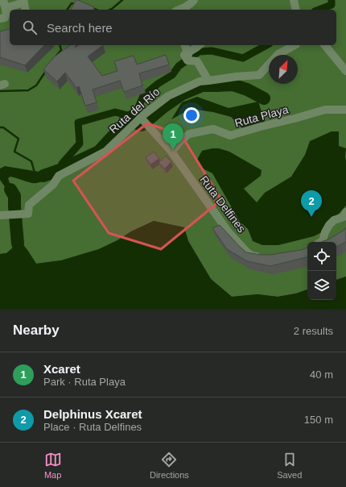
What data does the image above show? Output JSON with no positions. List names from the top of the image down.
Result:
{
  "streets": {
    "street": ["Ruta del Río", "Ruta Playa", "Ruta Delfines"]
  },
  "crossings": [
    ["Ruta del Río", "Ruta Delfines"],
    ["Ruta Playa", "Ruta Delfines"]
  ],
  "north": "top right",
  "page": {
    "search": "Search here",
    "pins": ["1", "2"],
    "heading": ["Nearby", "2 results"],
    "list": [
      {
        "mark": "1",
        "name": "Xcaret",
        "note": "Park · Ruta Playa",
        "value": "40 m"
      },
      {
        "mark": "2",
        "name": "Delphinus Xcaret",
        "note": "Place · Ruta Delfines",
        "value": "150 m"
      }
    ],
    "nav": ["Map", "Directions", "Saved"]
  }
}
